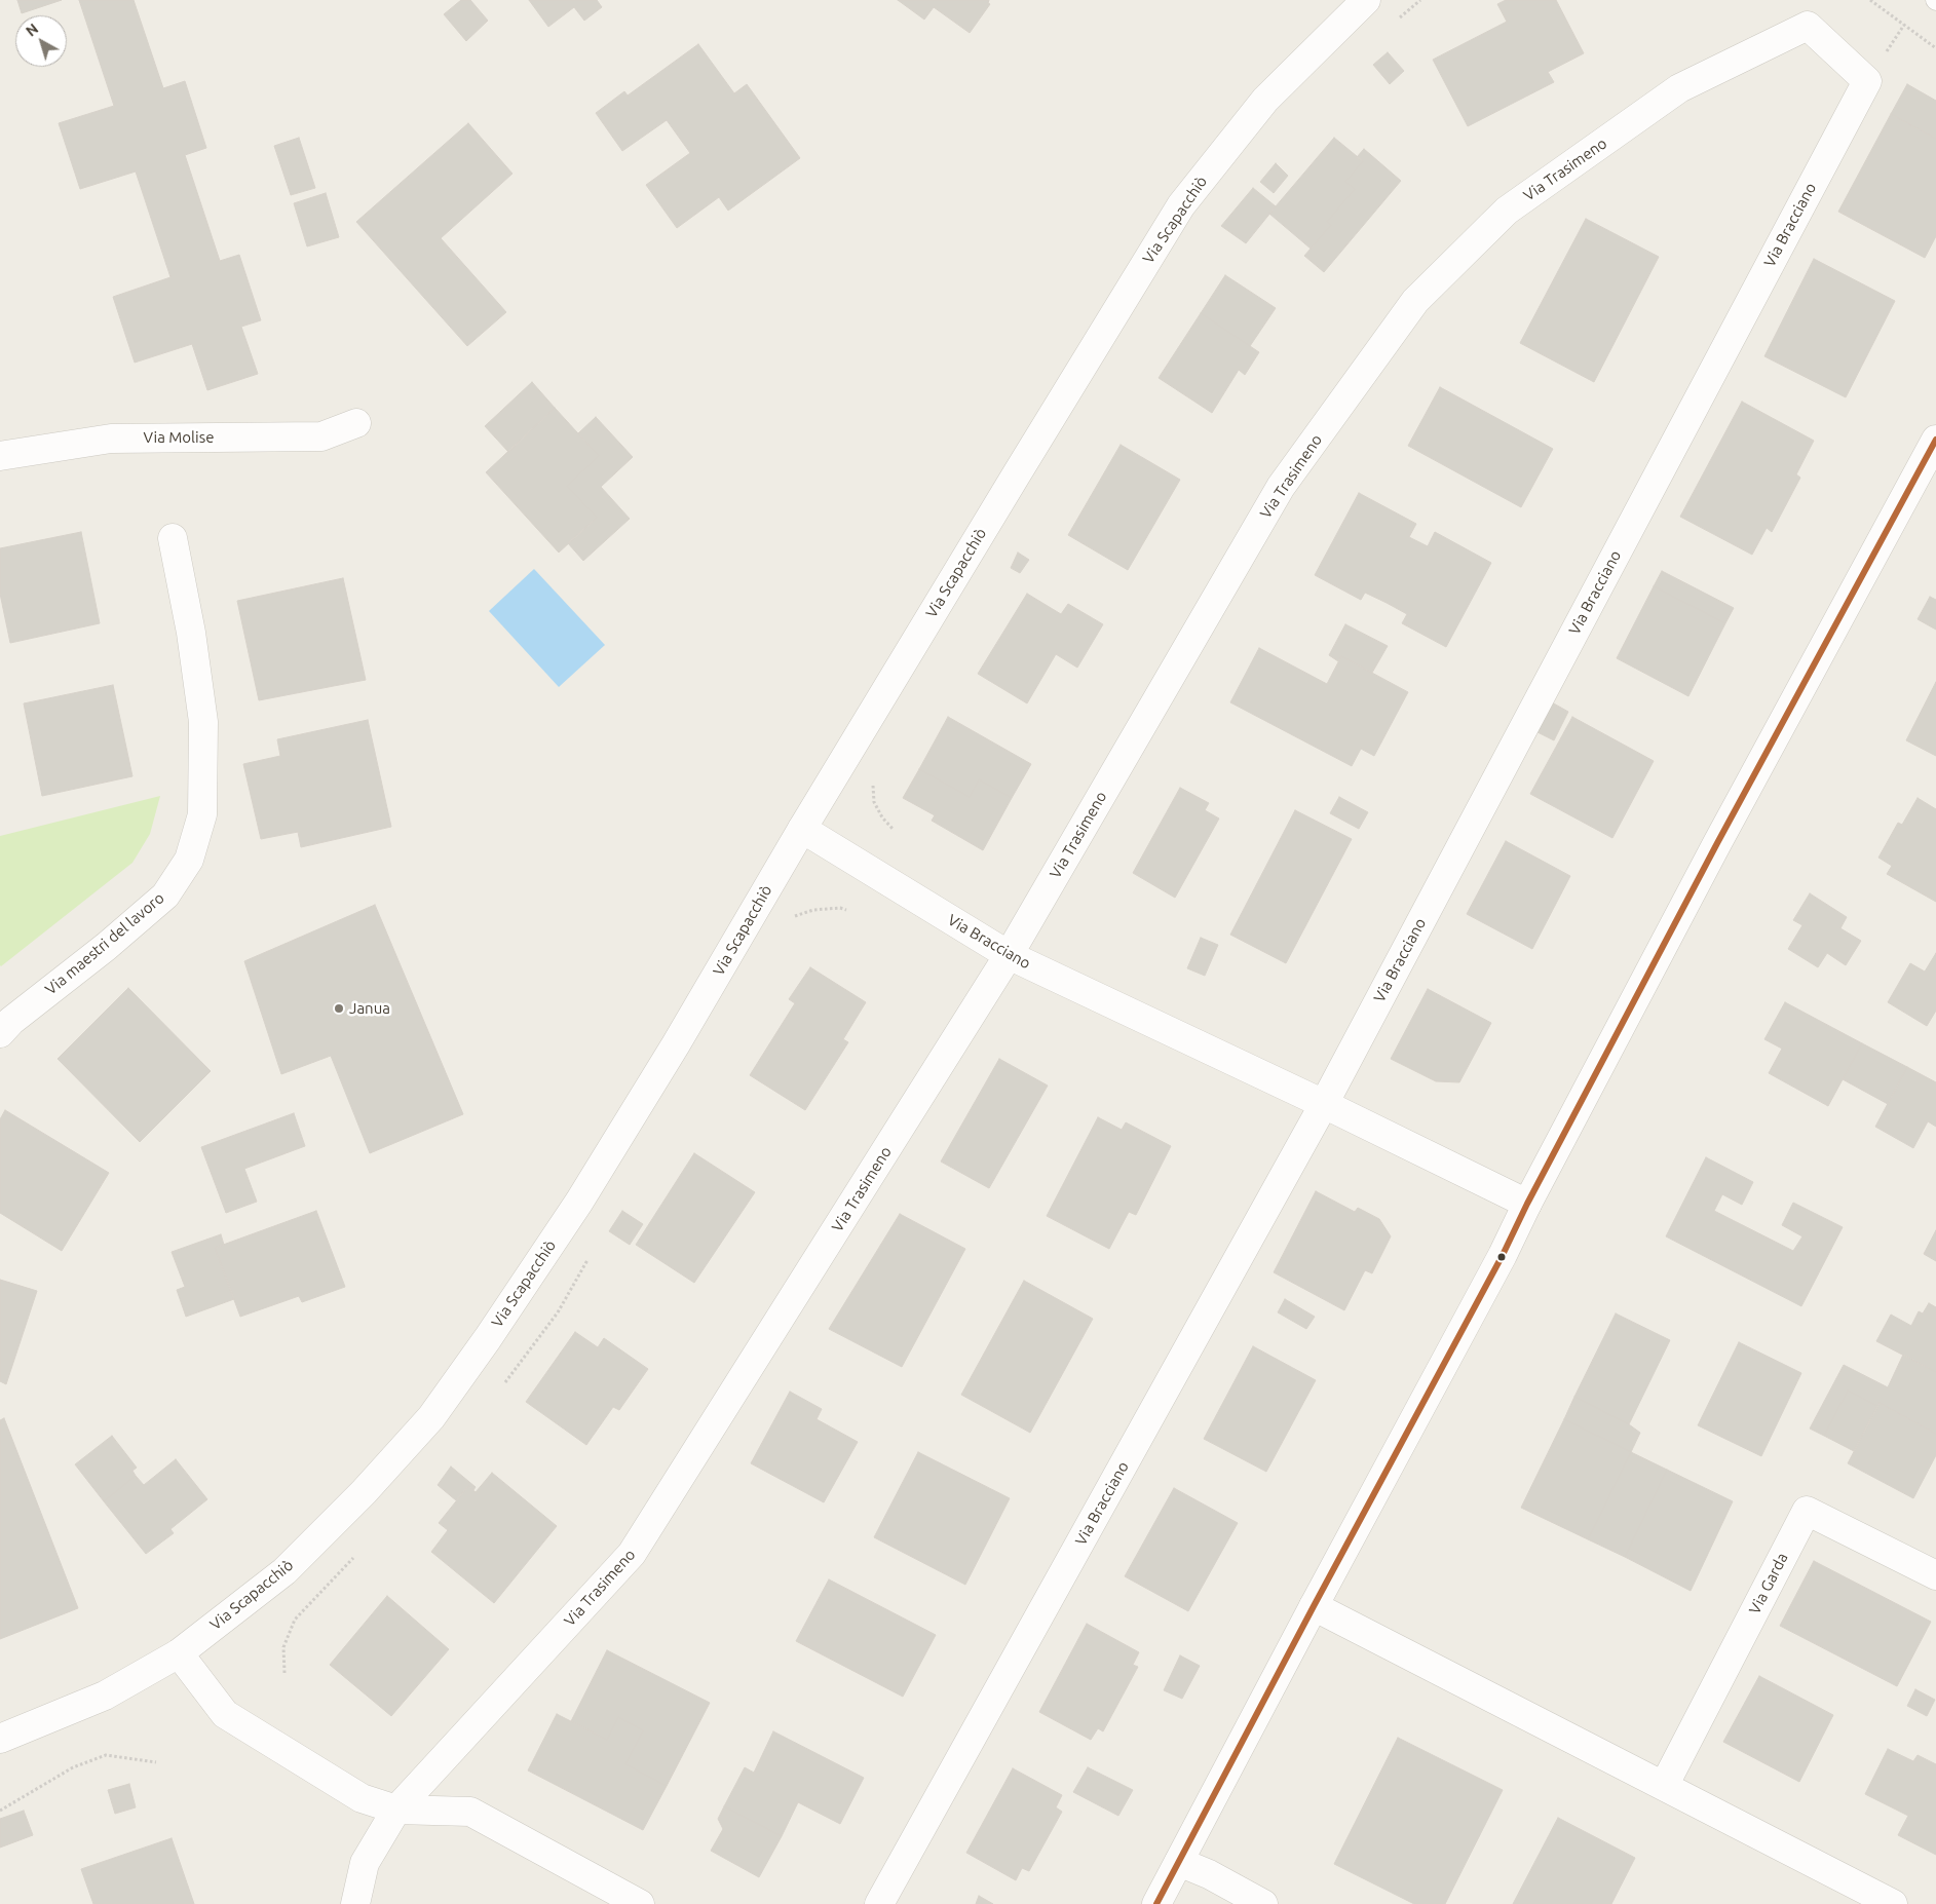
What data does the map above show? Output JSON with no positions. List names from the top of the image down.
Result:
{
  "streets": {
    "street": [
      "Via Trasimeno",
      "Via Scapacchiò",
      "Via Bracciano",
      "Via Molise",
      "Via maestri del lavoro",
      "Via Garda"
    ]
  },
  "crossings": [
    ["Via Trasimeno", "Via Bracciano"],
    ["Via Scapacchiò", "Via Bracciano"]
  ],
  "places": ["Janua"],
  "north": "top left"
}
